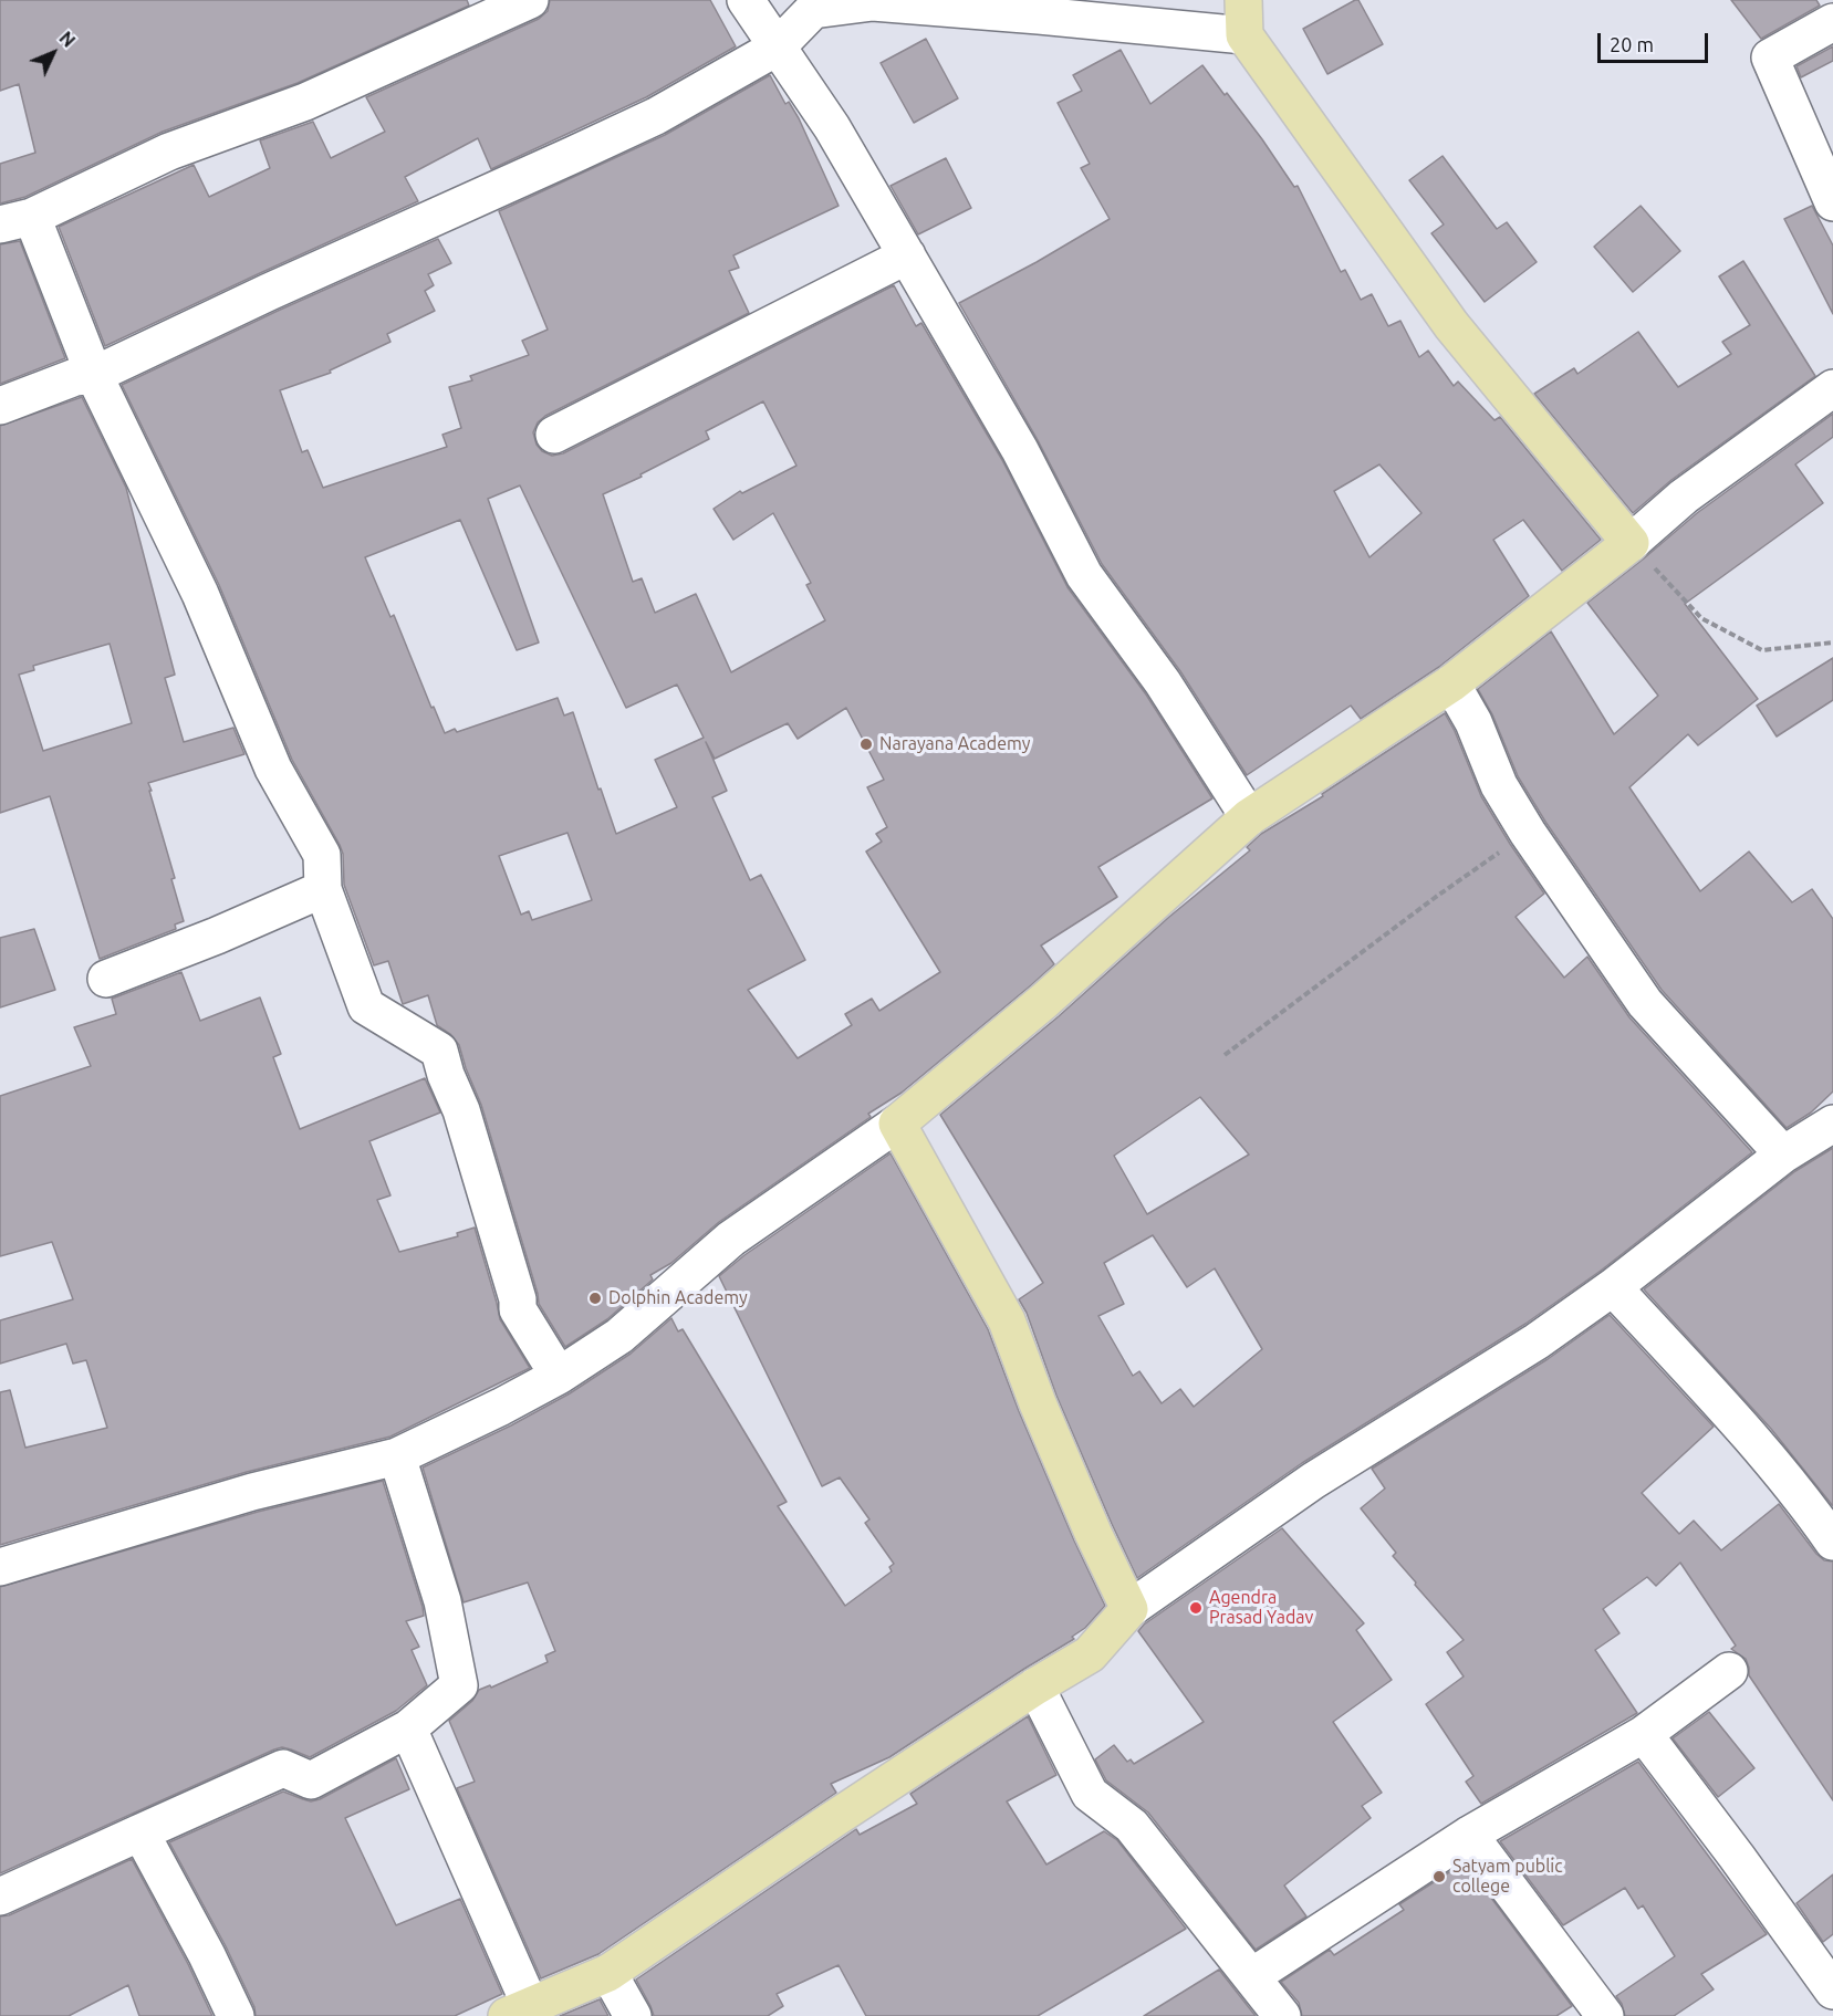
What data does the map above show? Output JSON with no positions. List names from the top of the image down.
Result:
{
  "places": [
    "Narayana Academy",
    "Dolphin Academy",
    "Agendra Prasad Yadav",
    "Satyam public college"
  ],
  "scale_bar": "20 m",
  "north": "top right"
}
